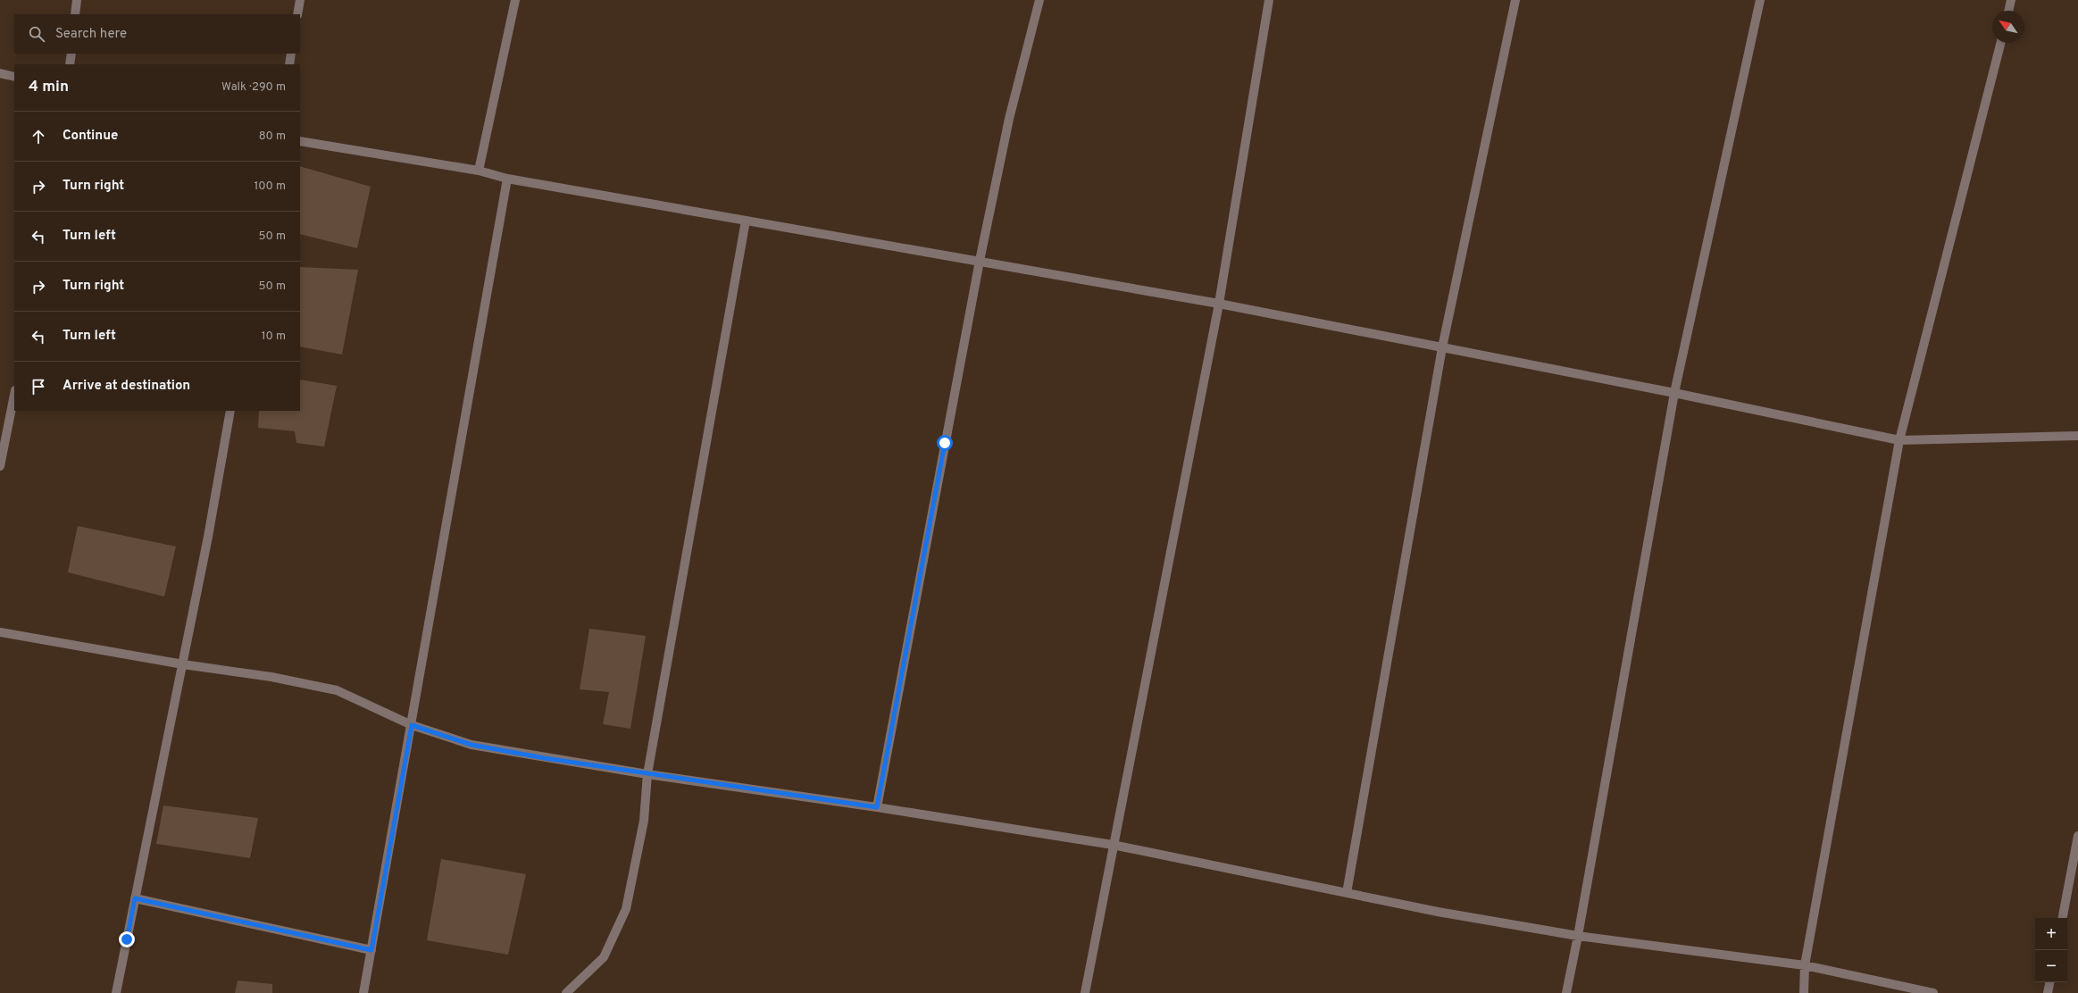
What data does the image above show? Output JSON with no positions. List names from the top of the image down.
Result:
{
  "north": "top left",
  "page": {
    "search": "Search here",
    "heading": ["4 min", "Walk · 290 m"],
    "list": [
      ["Continue", "80 m"],
      ["Turn right", "100 m"],
      ["Turn left", "50 m"],
      ["Turn right", "50 m"],
      ["Turn left", "10 m"],
      "Arrive at destination"
    ],
    "map_buttons": ["+", "−"]
  }
}
